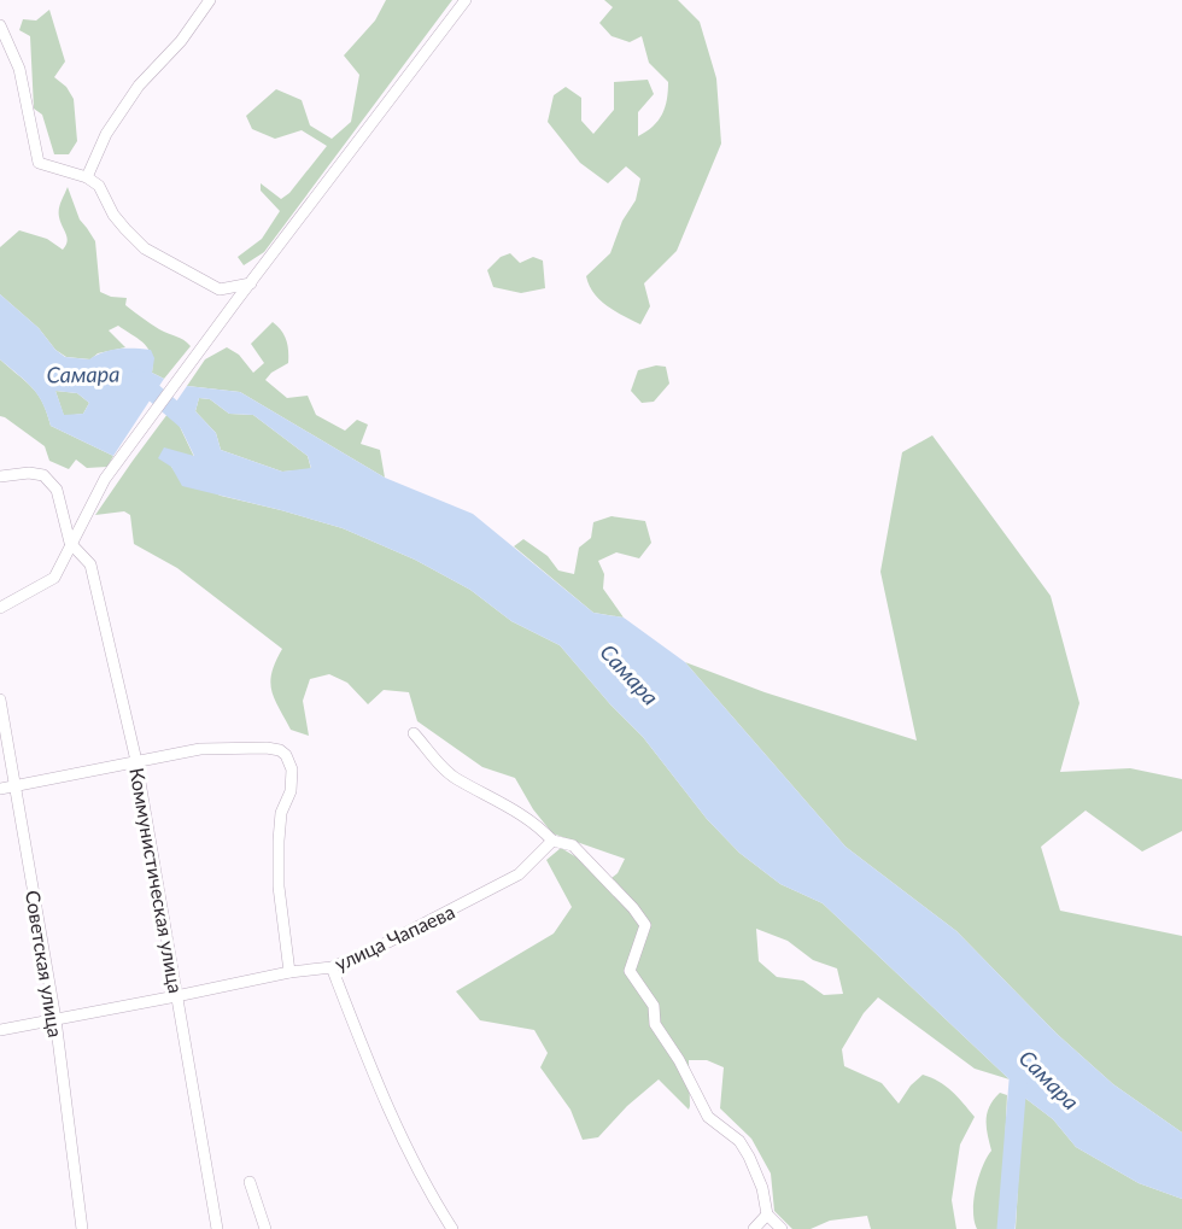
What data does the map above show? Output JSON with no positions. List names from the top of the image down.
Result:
{
  "streets": {
    "street": ["Коммунистическая улица", "улица Чапаева", "Советская улица"]
  },
  "crossings": [
    ["Коммунистическая улица", "улица Чапаева"],
    ["улица Чапаева", "Советская улица"]
  ],
  "water": ["Самара"]
}
